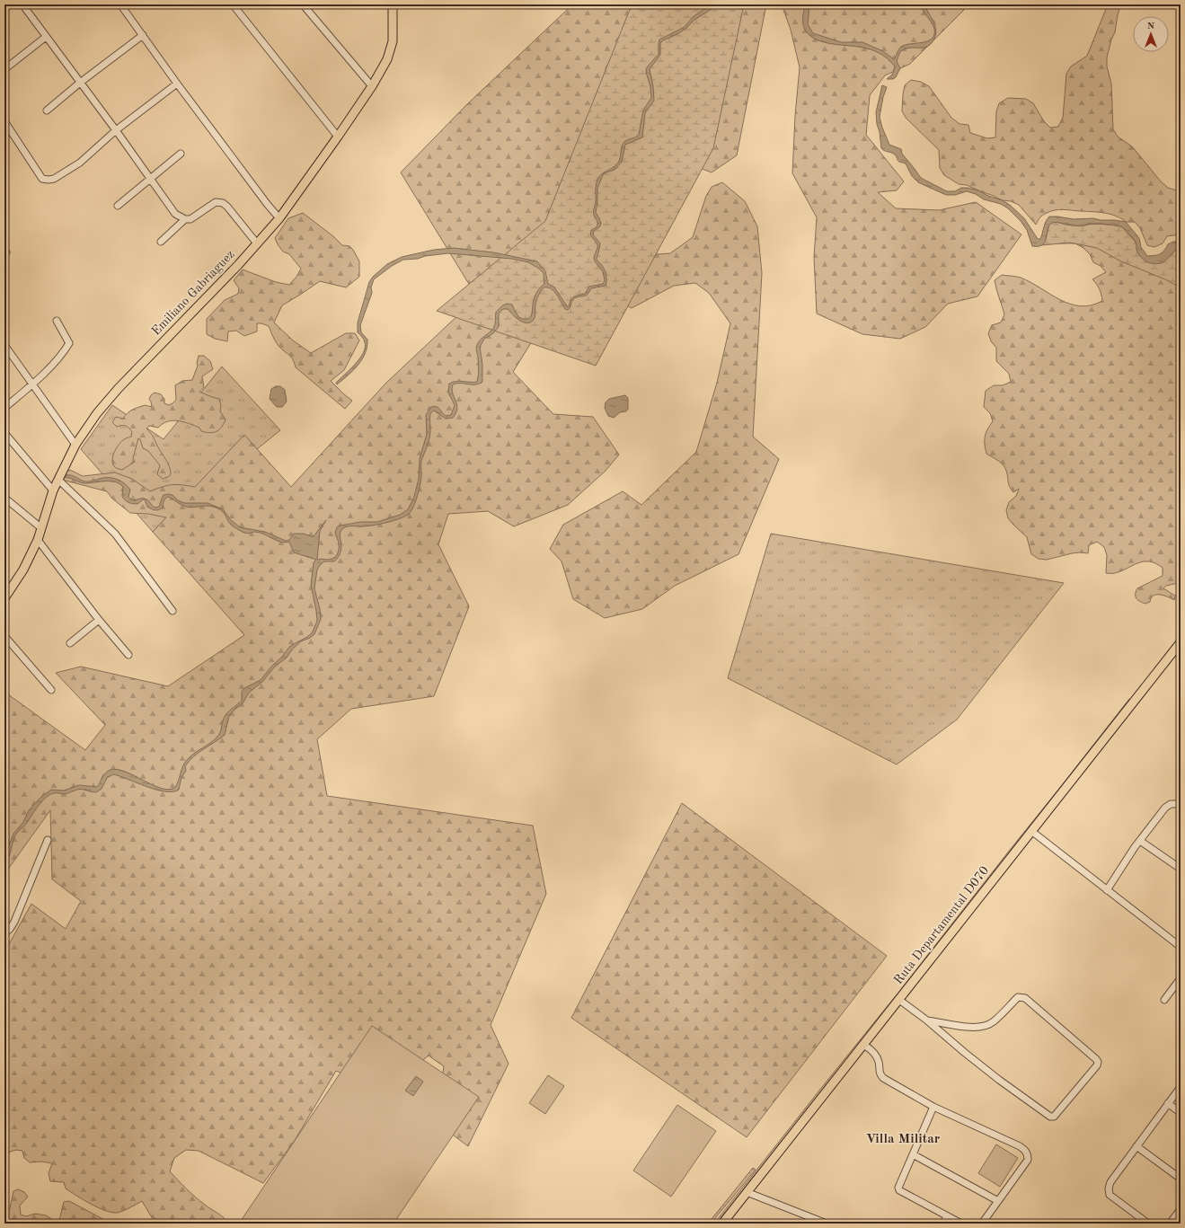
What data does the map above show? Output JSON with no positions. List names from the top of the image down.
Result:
{
  "streets": {
    "main road": ["Emiliano Gabriaguez", "Ruta Departamental D070"]
  },
  "districts": ["Villa Militar"],
  "north": "top"
}
